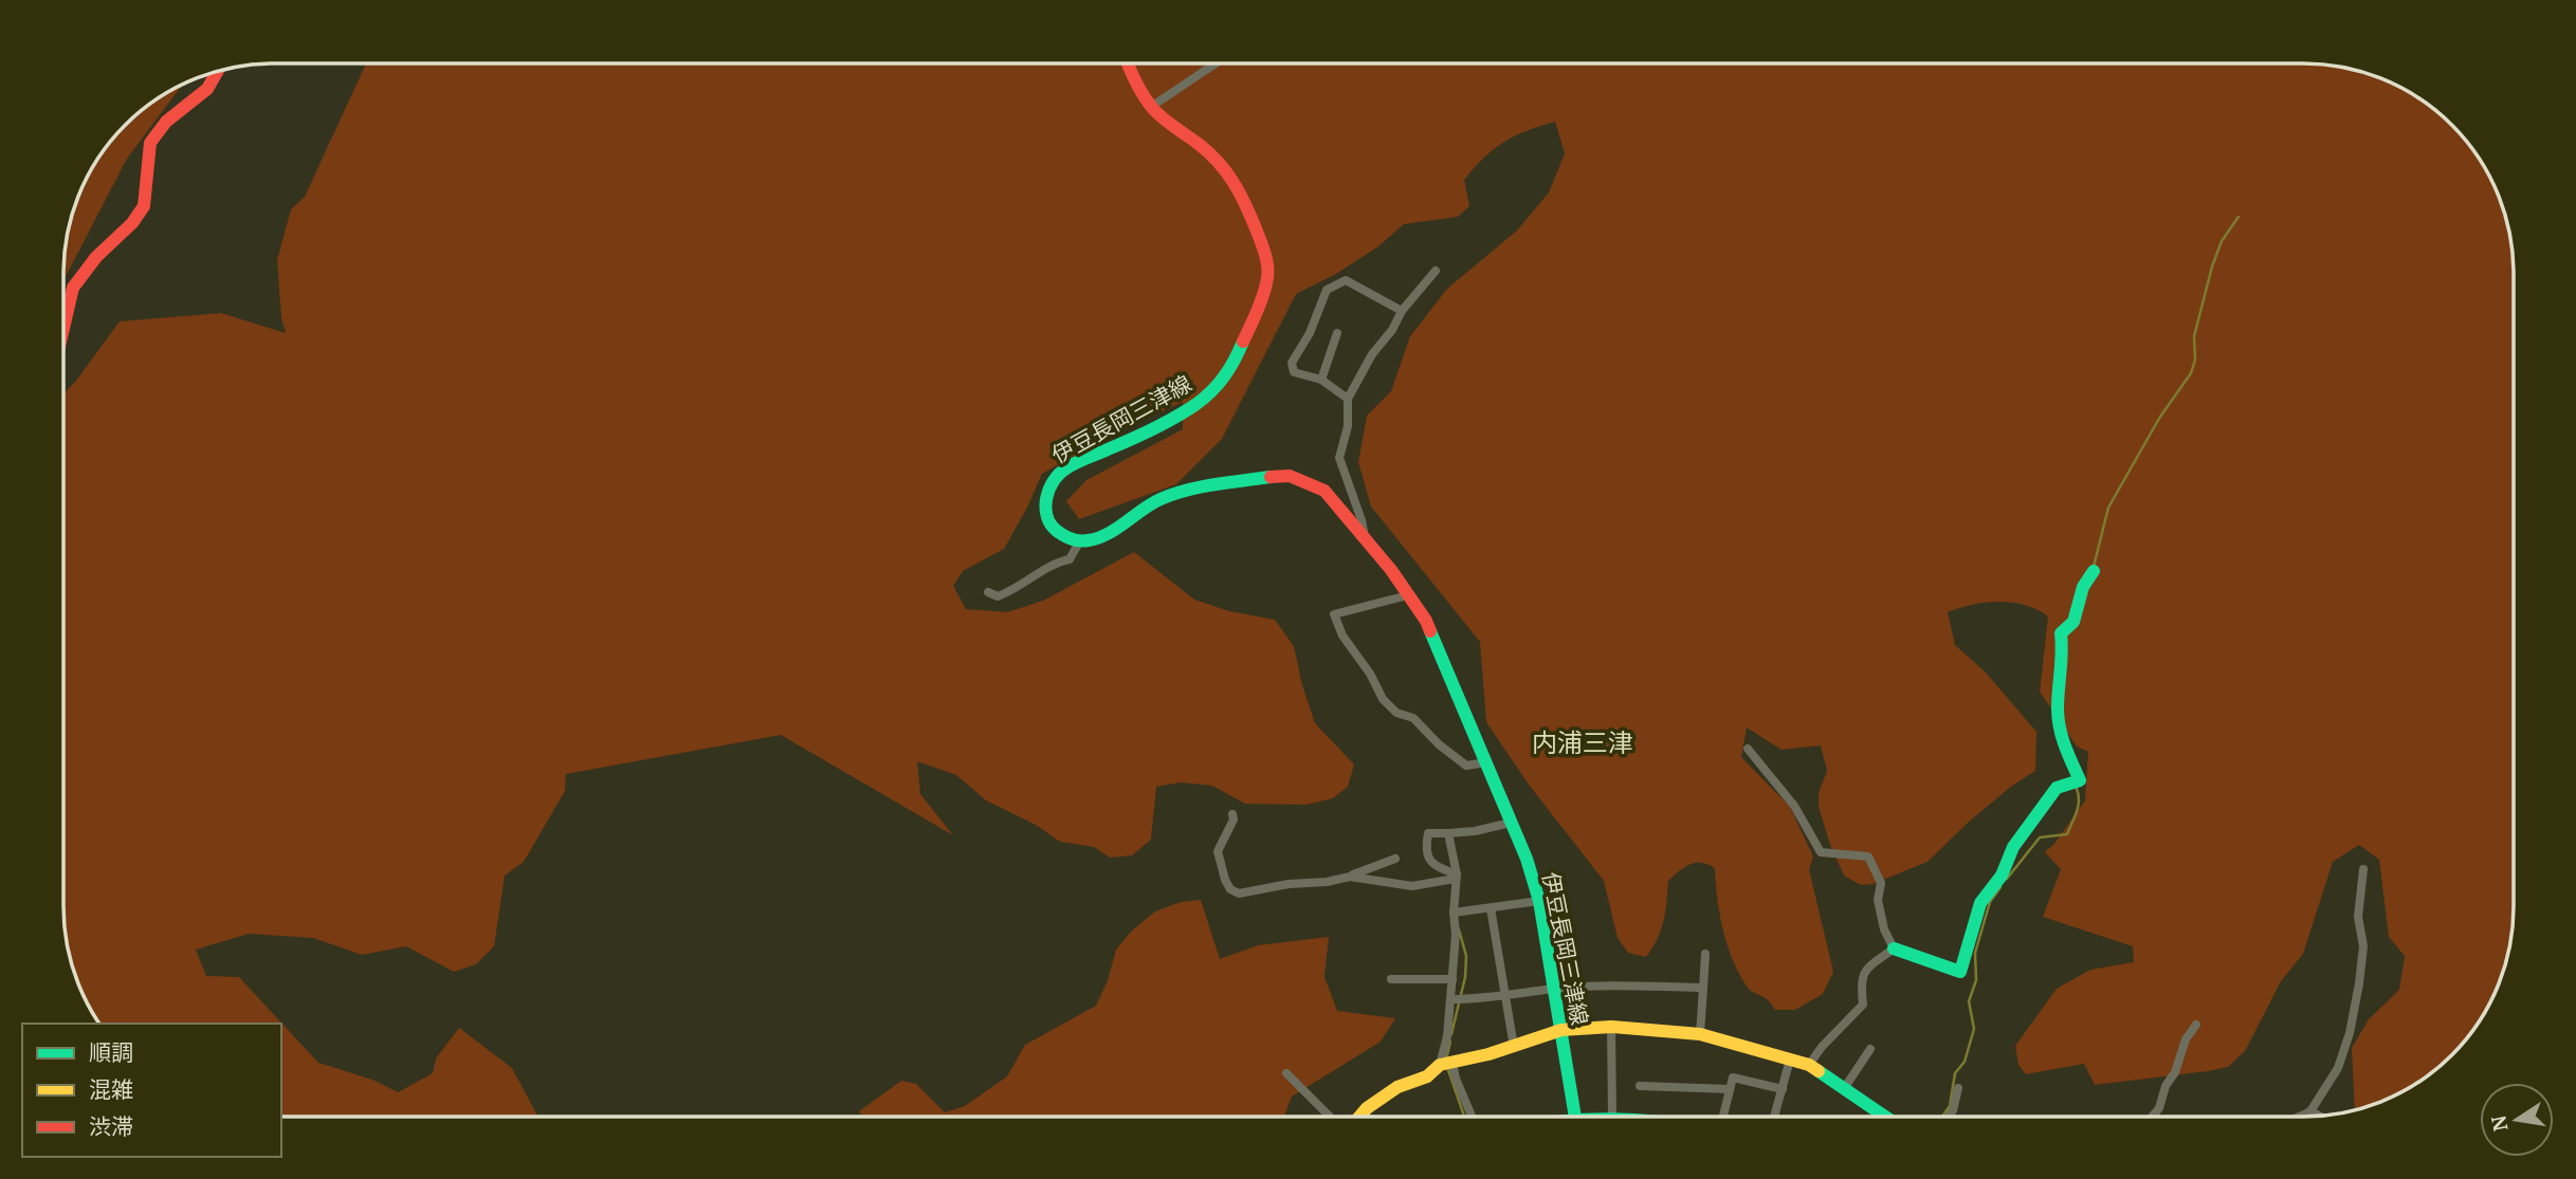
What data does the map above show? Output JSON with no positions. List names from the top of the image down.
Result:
{
  "streets": {
    "main road": ["伊豆長岡三津線"]
  },
  "districts": ["内浦三津"],
  "legend": ["順調", "混雑", "渋滞"],
  "north": "left"
}
